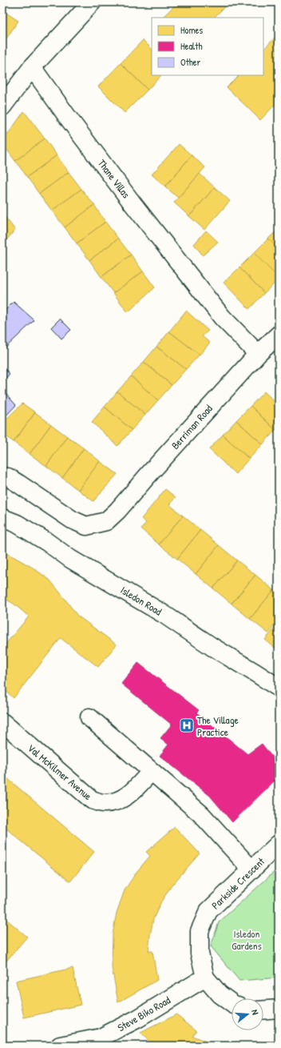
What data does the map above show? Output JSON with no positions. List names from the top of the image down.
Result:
{
  "streets": {
    "main road": [
      "Thane Villas",
      "Berriman Road",
      "Isledon Road",
      "Val McKilmer Avenue",
      "Parkside Crescent",
      "Steve Biko Road"
    ]
  },
  "crossings": [
    ["Thane Villas", "Berriman Road"],
    ["Parkside Crescent", "Steve Biko Road"]
  ],
  "parks": ["Isledon Gardens"],
  "places": {
    "hospital": ["The Village Practice"]
  },
  "legend": ["Homes", "Health", "Other"],
  "north": "right"
}
